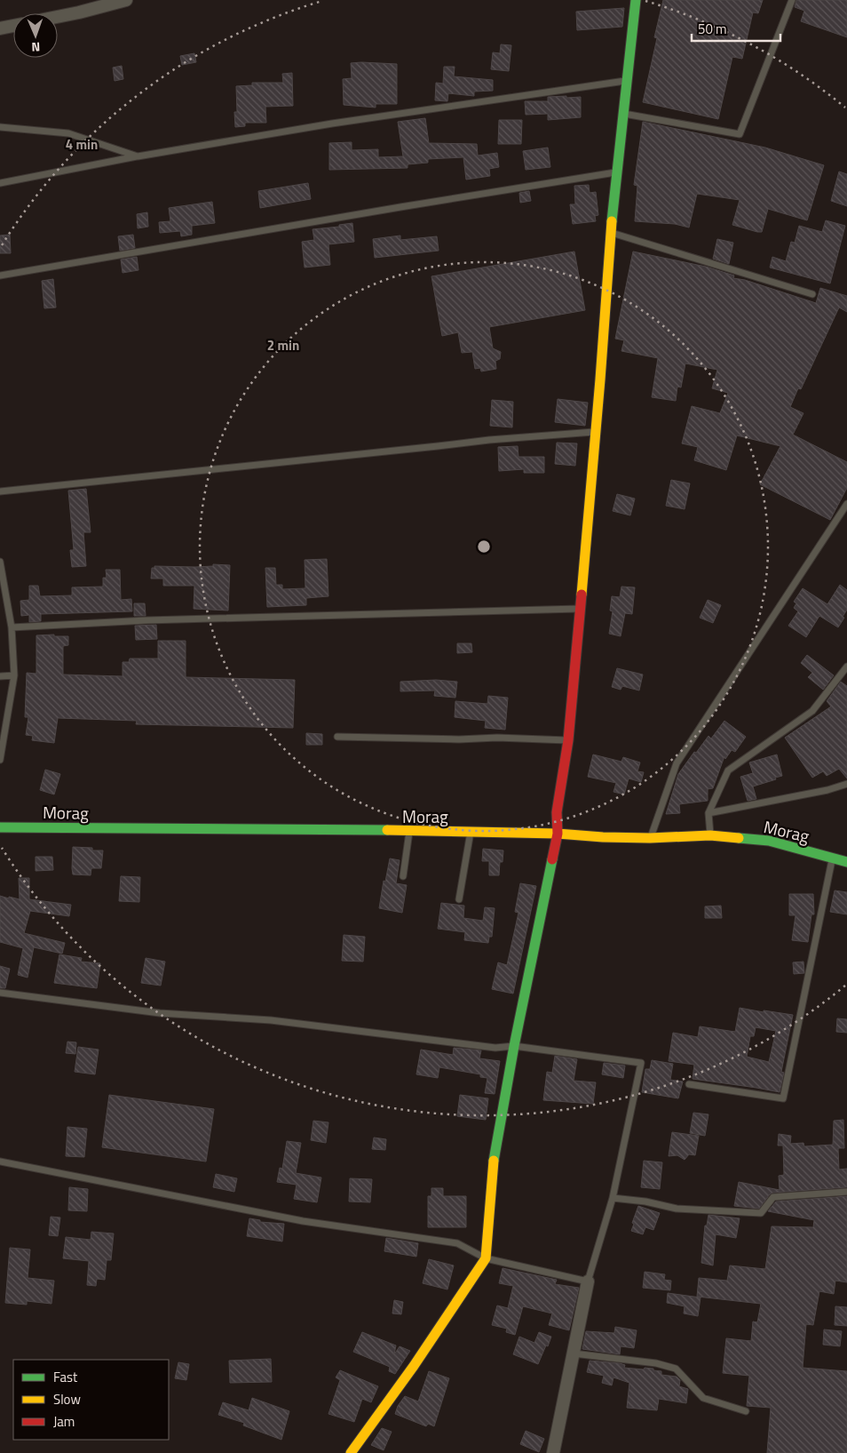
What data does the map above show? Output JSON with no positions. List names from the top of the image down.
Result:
{
  "streets": {
    "street": ["Morag"]
  },
  "legend": ["Fast", "Slow", "Jam"],
  "scale_bar": "50 m",
  "north": "bottom",
  "rings": ["4 min", "2 min"]
}
